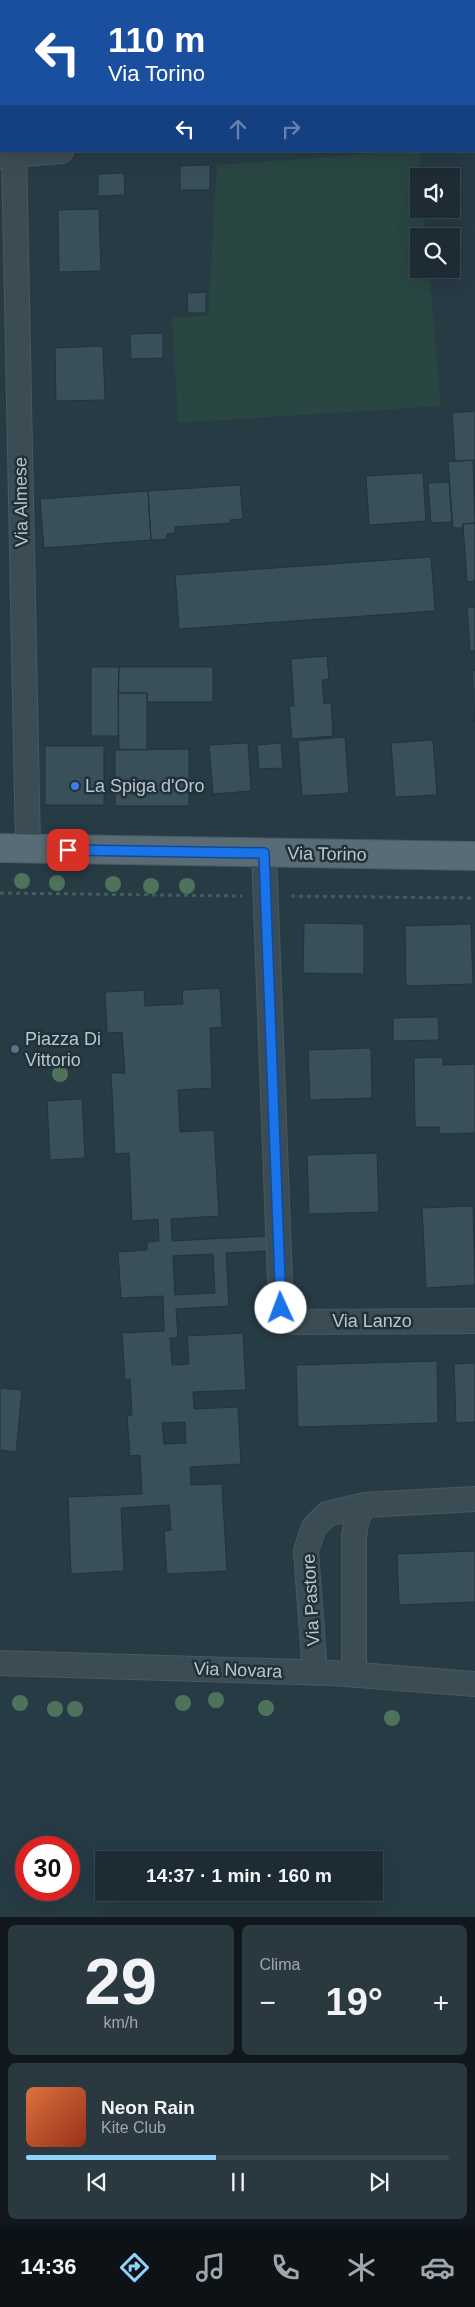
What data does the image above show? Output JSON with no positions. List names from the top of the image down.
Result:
{
  "streets": {
    "main road": ["Via Torino"],
    "street": [
      "Via Almese",
      "Via Lanzo",
      "Via Pastore",
      "Via Novara"
    ]
  },
  "crossings": [
    ["Via Almese", "Via Torino"],
    ["Via Torino", "Via Lanzo"],
    ["Via Pastore", "Via Novara"]
  ],
  "places": ["La Spiga d'Oro", "Piazza Di Vittorio"],
  "page": {
    "turn": ["110 m", "Via Torino"],
    "limit": "30",
    "trip": "14:37 · 1 min · 160 m",
    "tile": [
      ["29", "km/h"],
      "Clima"
    ],
    "heat": ["−", "19°", "+"],
    "song": ["Neon Rain", "Kite Club"],
    "tabs": "14:36"
  }
}
